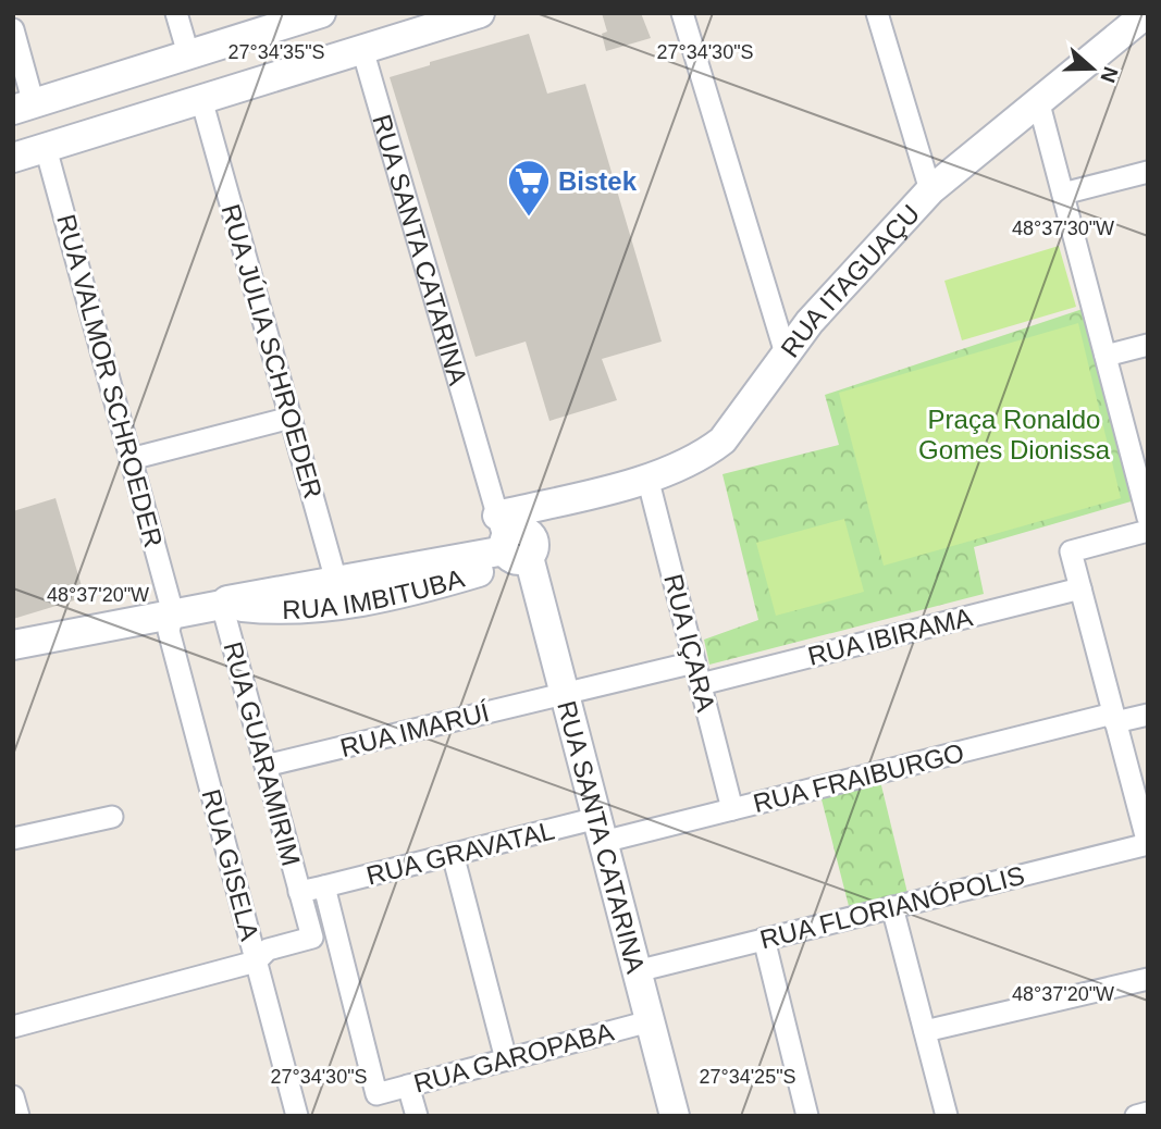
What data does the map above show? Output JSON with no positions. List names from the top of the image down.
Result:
{
  "streets": {
    "main road": ["RUA SANTA CATARINA", "RUA ITAGUAÇU"],
    "street": [
      "RUA JÚLIA SCHROEDER",
      "RUA VALMOR SCHROEDER",
      "RUA IBIRAMA",
      "RUA IÇARA",
      "RUA IMARUÍ",
      "RUA GUARAMIRIM",
      "RUA FRAIBURGO",
      "RUA GRAVATAL",
      "RUA GISELA",
      "RUA FLORIANÓPOLIS",
      "RUA GAROPABA"
    ]
  },
  "crossings": [
    ["RUA SANTA CATARINA", "RUA ITAGUAÇU"],
    ["RUA SANTA CATARINA", "RUA IMARUÍ"],
    ["RUA SANTA CATARINA", "RUA FRAIBURGO"],
    ["RUA SANTA CATARINA", "RUA GRAVATAL"],
    ["RUA SANTA CATARINA", "RUA FLORIANÓPOLIS"],
    ["RUA SANTA CATARINA", "RUA GAROPABA"],
    ["RUA ITAGUAÇU", "RUA IÇARA"],
    ["RUA VALMOR SCHROEDER", "RUA GISELA"],
    ["RUA IBIRAMA", "RUA IÇARA"],
    ["RUA IÇARA", "RUA IMARUÍ"],
    ["RUA IÇARA", "RUA FRAIBURGO"],
    ["RUA IMARUÍ", "RUA GUARAMIRIM"],
    ["RUA GUARAMIRIM", "RUA GRAVATAL"],
    ["RUA GUARAMIRIM", "RUA GAROPABA"],
    ["RUA FRAIBURGO", "RUA GRAVATAL"]
  ],
  "parks": ["Praça Ronaldo Gomes Dionissa"],
  "places": {
    "supermarket": ["Bistek"]
  },
  "north": "right",
  "coordinates": [
    "27°34'35\"S",
    "27°34'30\"S",
    "48°37'30\"W",
    "48°37'20\"W",
    "27°34'25\"S"
  ]
}
